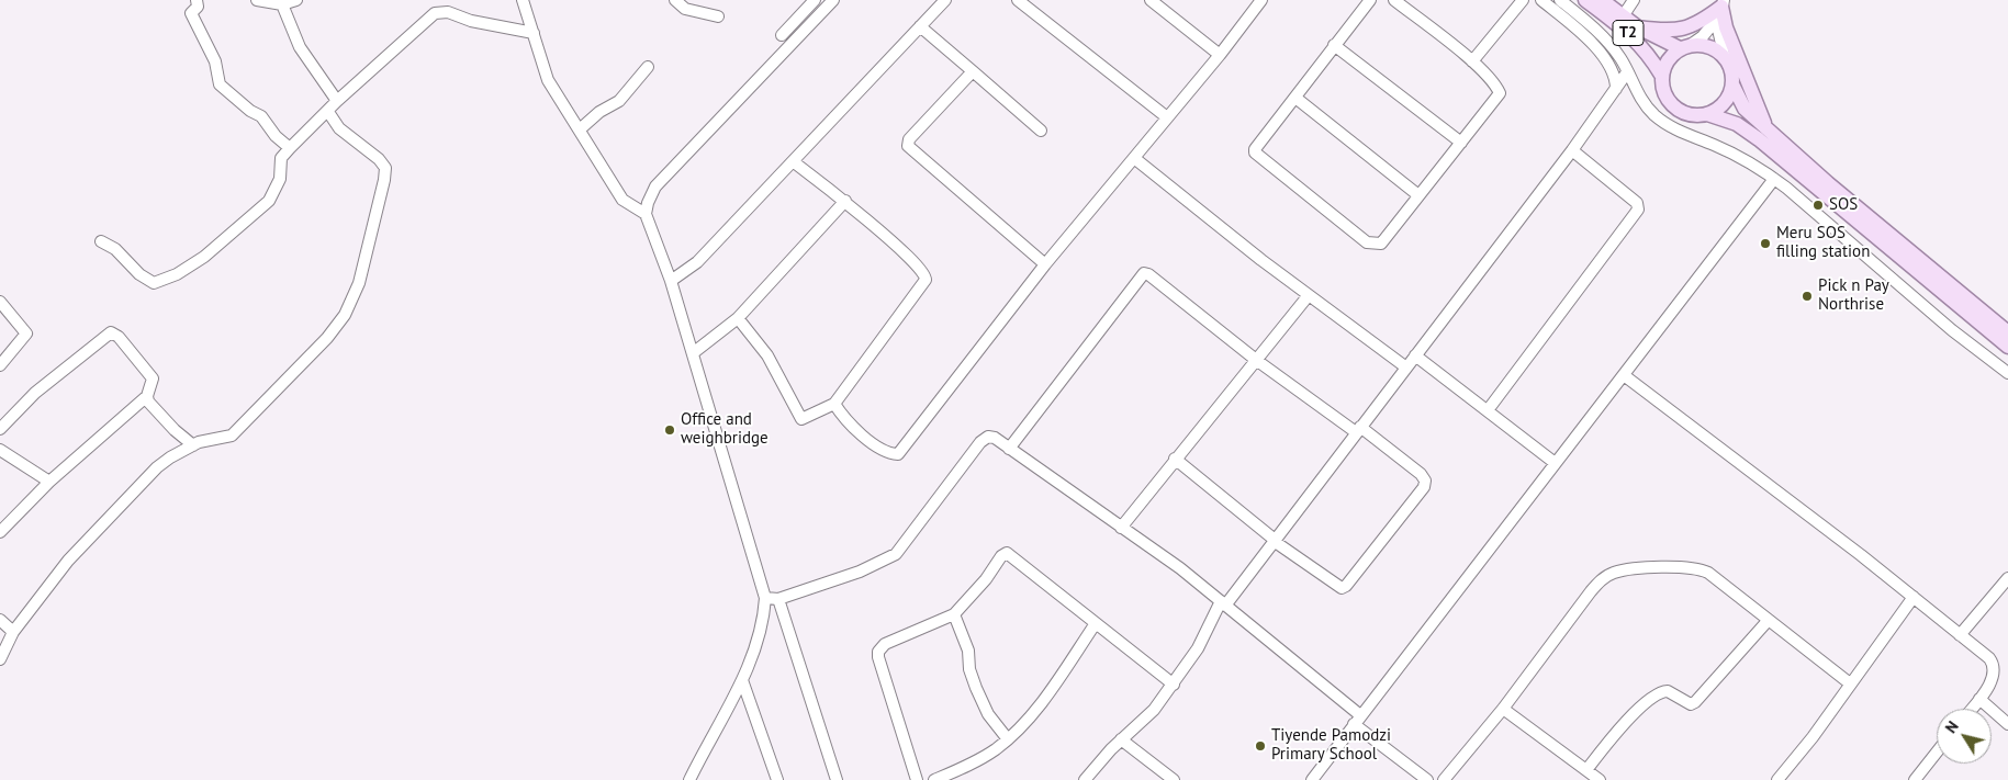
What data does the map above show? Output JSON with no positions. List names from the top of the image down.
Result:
{
  "streets": {
    "main road": ["T2"]
  },
  "places": [
    "SOS",
    "Meru SOS filling station",
    "Pick n Pay Northrise",
    "Office and weighbridge",
    "Tiyende Pamodzi Primary School"
  ],
  "north": "top left"
}
